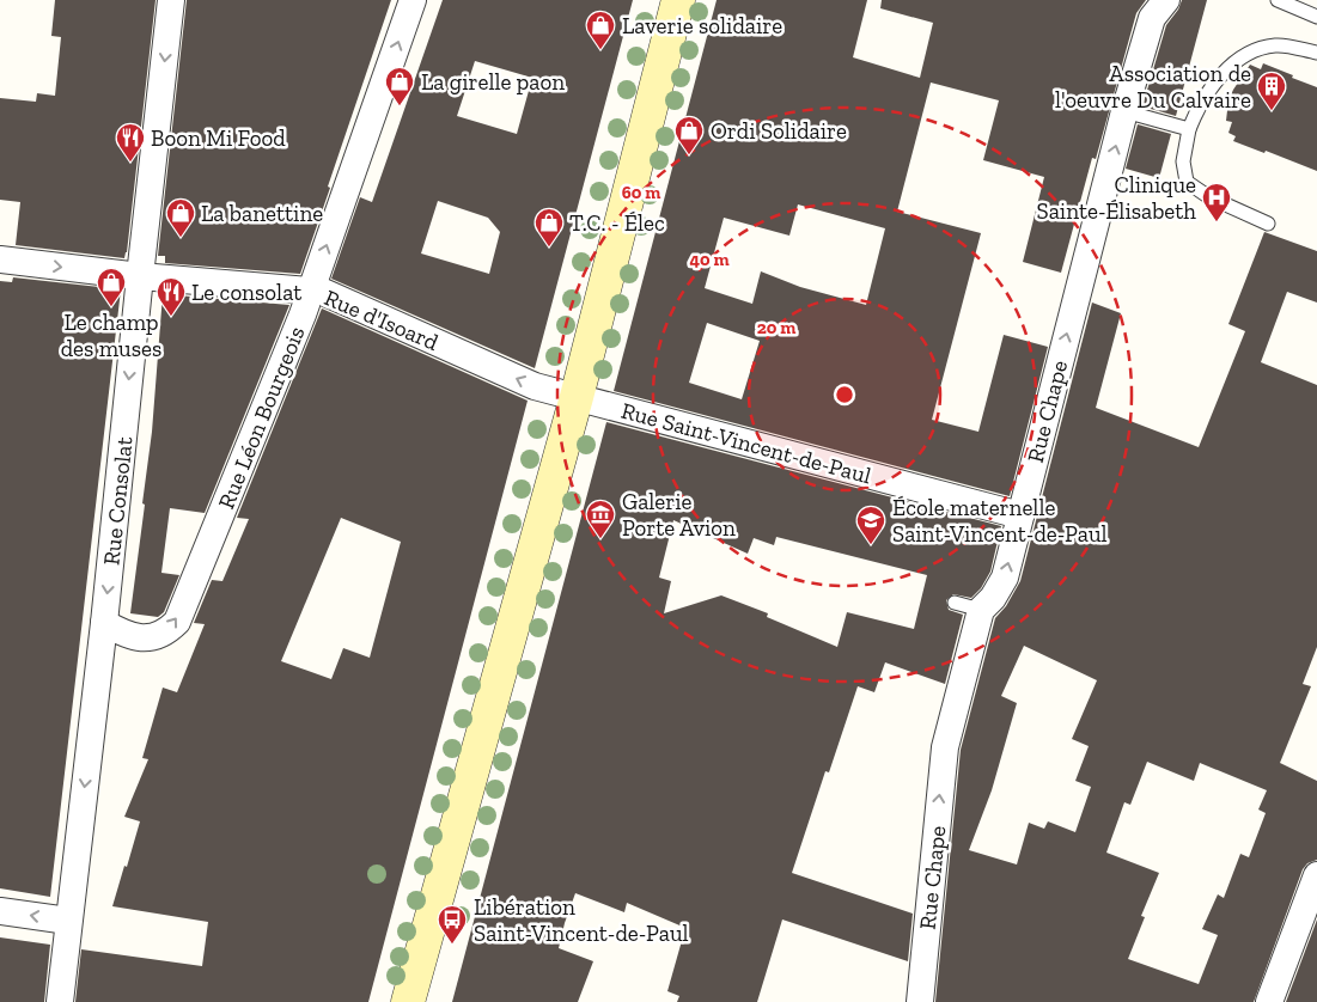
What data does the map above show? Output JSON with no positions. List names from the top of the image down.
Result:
{
  "streets": {
    "street": [
      "Rue d'Isoard",
      "Rue Chape",
      "Rue Léon Bourgeois",
      "Rue Saint-Vincent-de-Paul",
      "Rue Consolat"
    ]
  },
  "crossings": [
    ["Rue d'Isoard", "Rue Léon Bourgeois"],
    ["Rue d'Isoard", "Rue Saint-Vincent-de-Paul"],
    ["Rue d'Isoard", "Rue Consolat"],
    ["Rue Chape", "Rue Saint-Vincent-de-Paul"],
    ["Rue Léon Bourgeois", "Rue Consolat"]
  ],
  "one_way": ["Rue Chape", "Rue Léon Bourgeois", "Rue Consolat"],
  "places": {
    "shop": [
      "Laverie solidaire",
      "La girelle paon",
      "Ordi Solidaire",
      "La banettine",
      "T.C. - Élec",
      "Le champ des muses"
    ],
    "building": ["Association de l'oeuvre Du Calvaire"],
    "restaurant": ["Boon Mi Food", "Le consolat"],
    "hospital": ["Clinique Sainte-Élisabeth"],
    "museum": ["Galerie Porte Avion"],
    "school or university": ["École maternelle Saint-Vincent-de-Paul"],
    "bus stop": ["Libération Saint-Vincent-de-Paul"]
  },
  "rings": ["60 m", "40 m", "20 m"]
}
